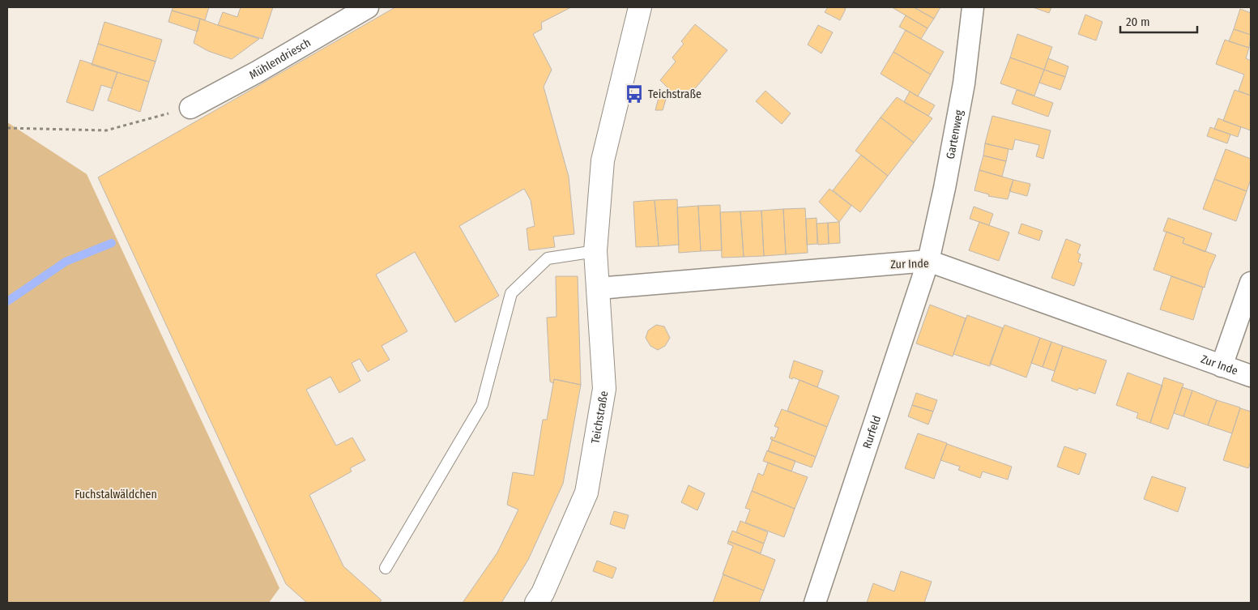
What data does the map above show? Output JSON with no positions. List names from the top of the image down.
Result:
{
  "streets": {
    "main road": ["Teichstraße"],
    "street": [
      "Mühlendriesch",
      "Gartenweg",
      "Zur Inde",
      "Rurfeld"
    ]
  },
  "crossings": [
    ["Gartenweg", "Zur Inde"],
    ["Gartenweg", "Rurfeld"],
    ["Zur Inde", "Teichstraße"],
    ["Zur Inde", "Rurfeld"]
  ],
  "parks": ["Fuchstalwäldchen"],
  "places": {
    "bus stop": ["Teichstraße"]
  },
  "scale_bar": "20 m"
}
